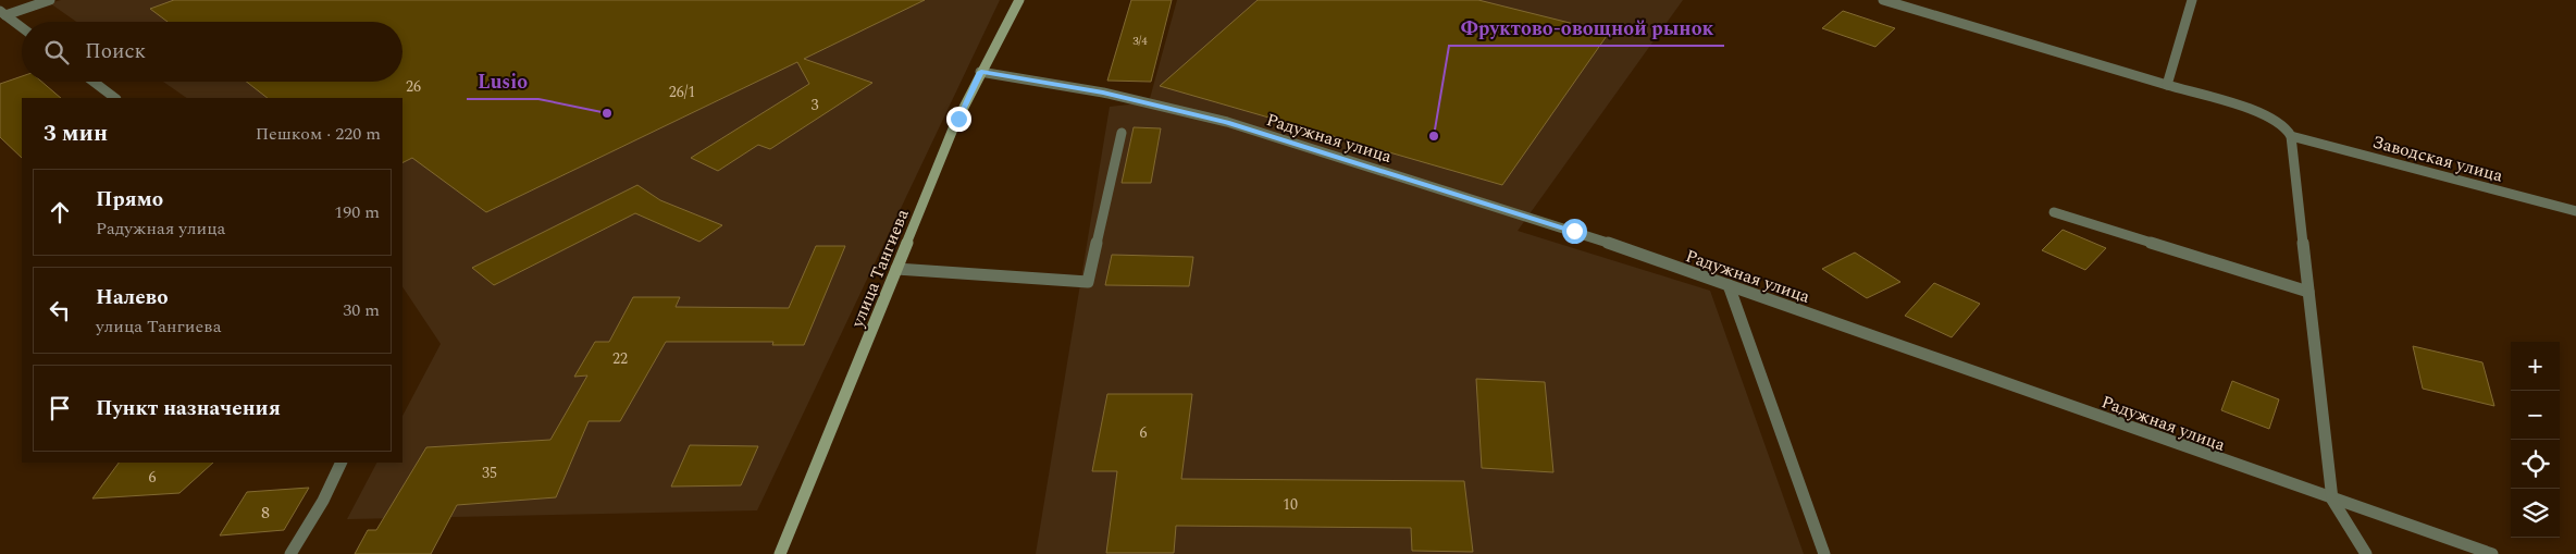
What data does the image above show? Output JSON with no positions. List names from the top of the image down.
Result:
{
  "streets": {
    "main road": ["улица Тангиева"],
    "street": ["Радужная улица", "Заводская улица"]
  },
  "crossings": [
    ["Радужная улица", "улица Тангиева"]
  ],
  "places": ["Lusio", "Фруктово-овощной рынок"],
  "house_numbers": [
    "3/4",
    "26",
    "26/1",
    "3",
    "22",
    "6",
    "35",
    "6",
    "10",
    "8"
  ],
  "page": {
    "search": "Поиск",
    "heading": ["3 мин", "Пешком · 220 m"],
    "list": [
      ["Прямо", "Радужная улица", "190 m"],
      ["Налево", "улица Тангиева", "30 m"],
      "Пункт назначения"
    ],
    "map_buttons": ["+", "−"]
  }
}
